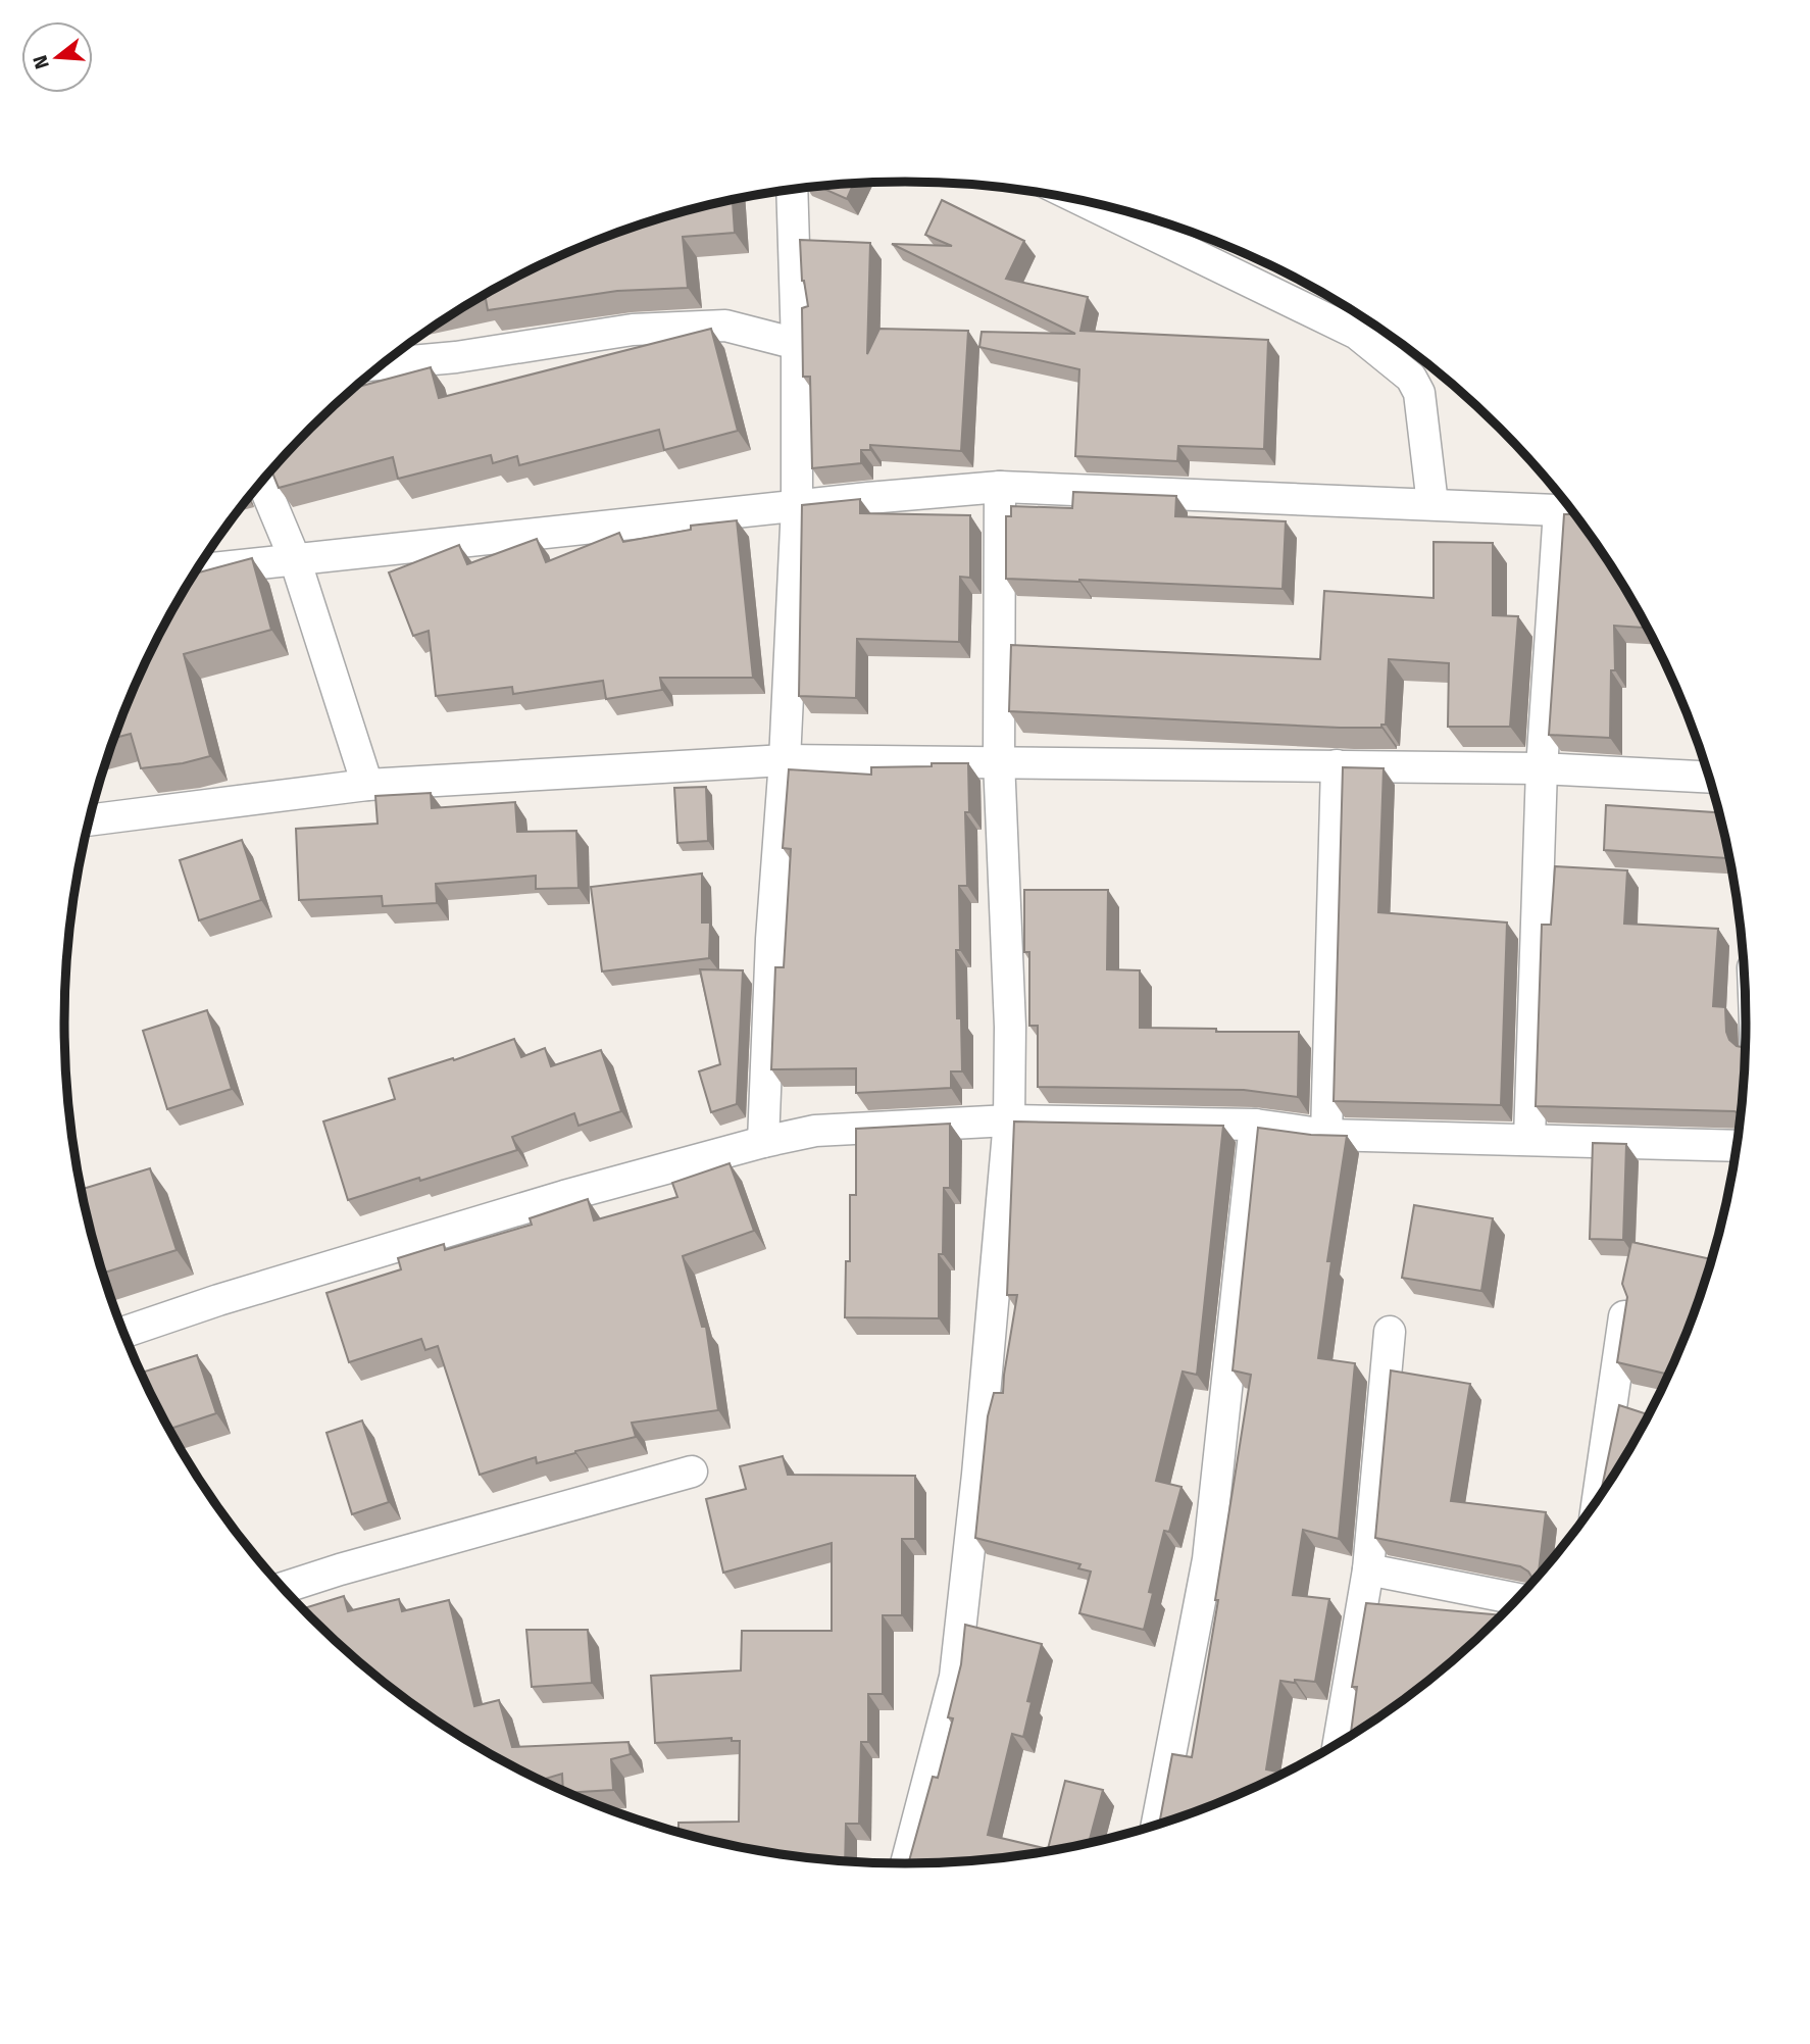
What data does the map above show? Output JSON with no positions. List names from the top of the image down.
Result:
{
  "north": "left"
}
